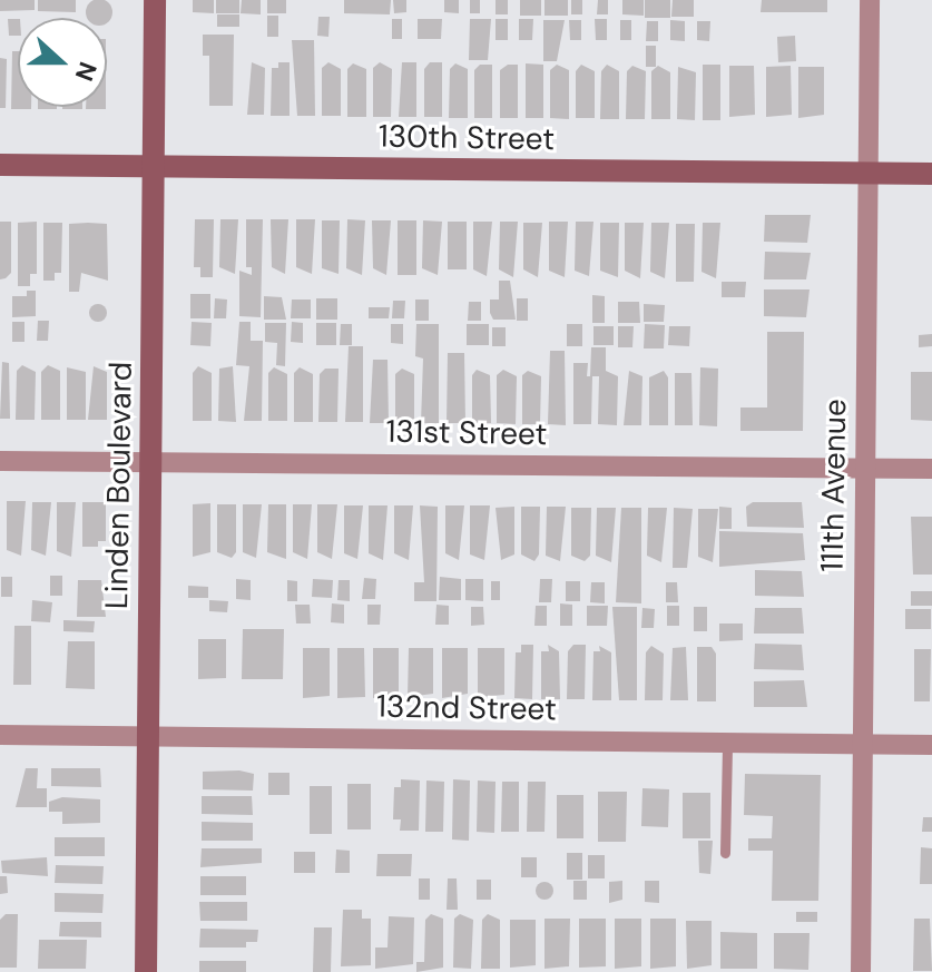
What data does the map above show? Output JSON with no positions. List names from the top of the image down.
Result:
{
  "streets": {
    "main road": ["130th Street", "Linden Boulevard"],
    "street": ["131st Street", "111th Avenue", "132nd Street"]
  },
  "crossings": [
    ["130th Street", "Linden Boulevard"],
    ["130th Street", "111th Avenue"],
    ["131st Street", "Linden Boulevard"],
    ["131st Street", "111th Avenue"],
    ["Linden Boulevard", "132nd Street"],
    ["111th Avenue", "132nd Street"]
  ],
  "north": "right"
}
